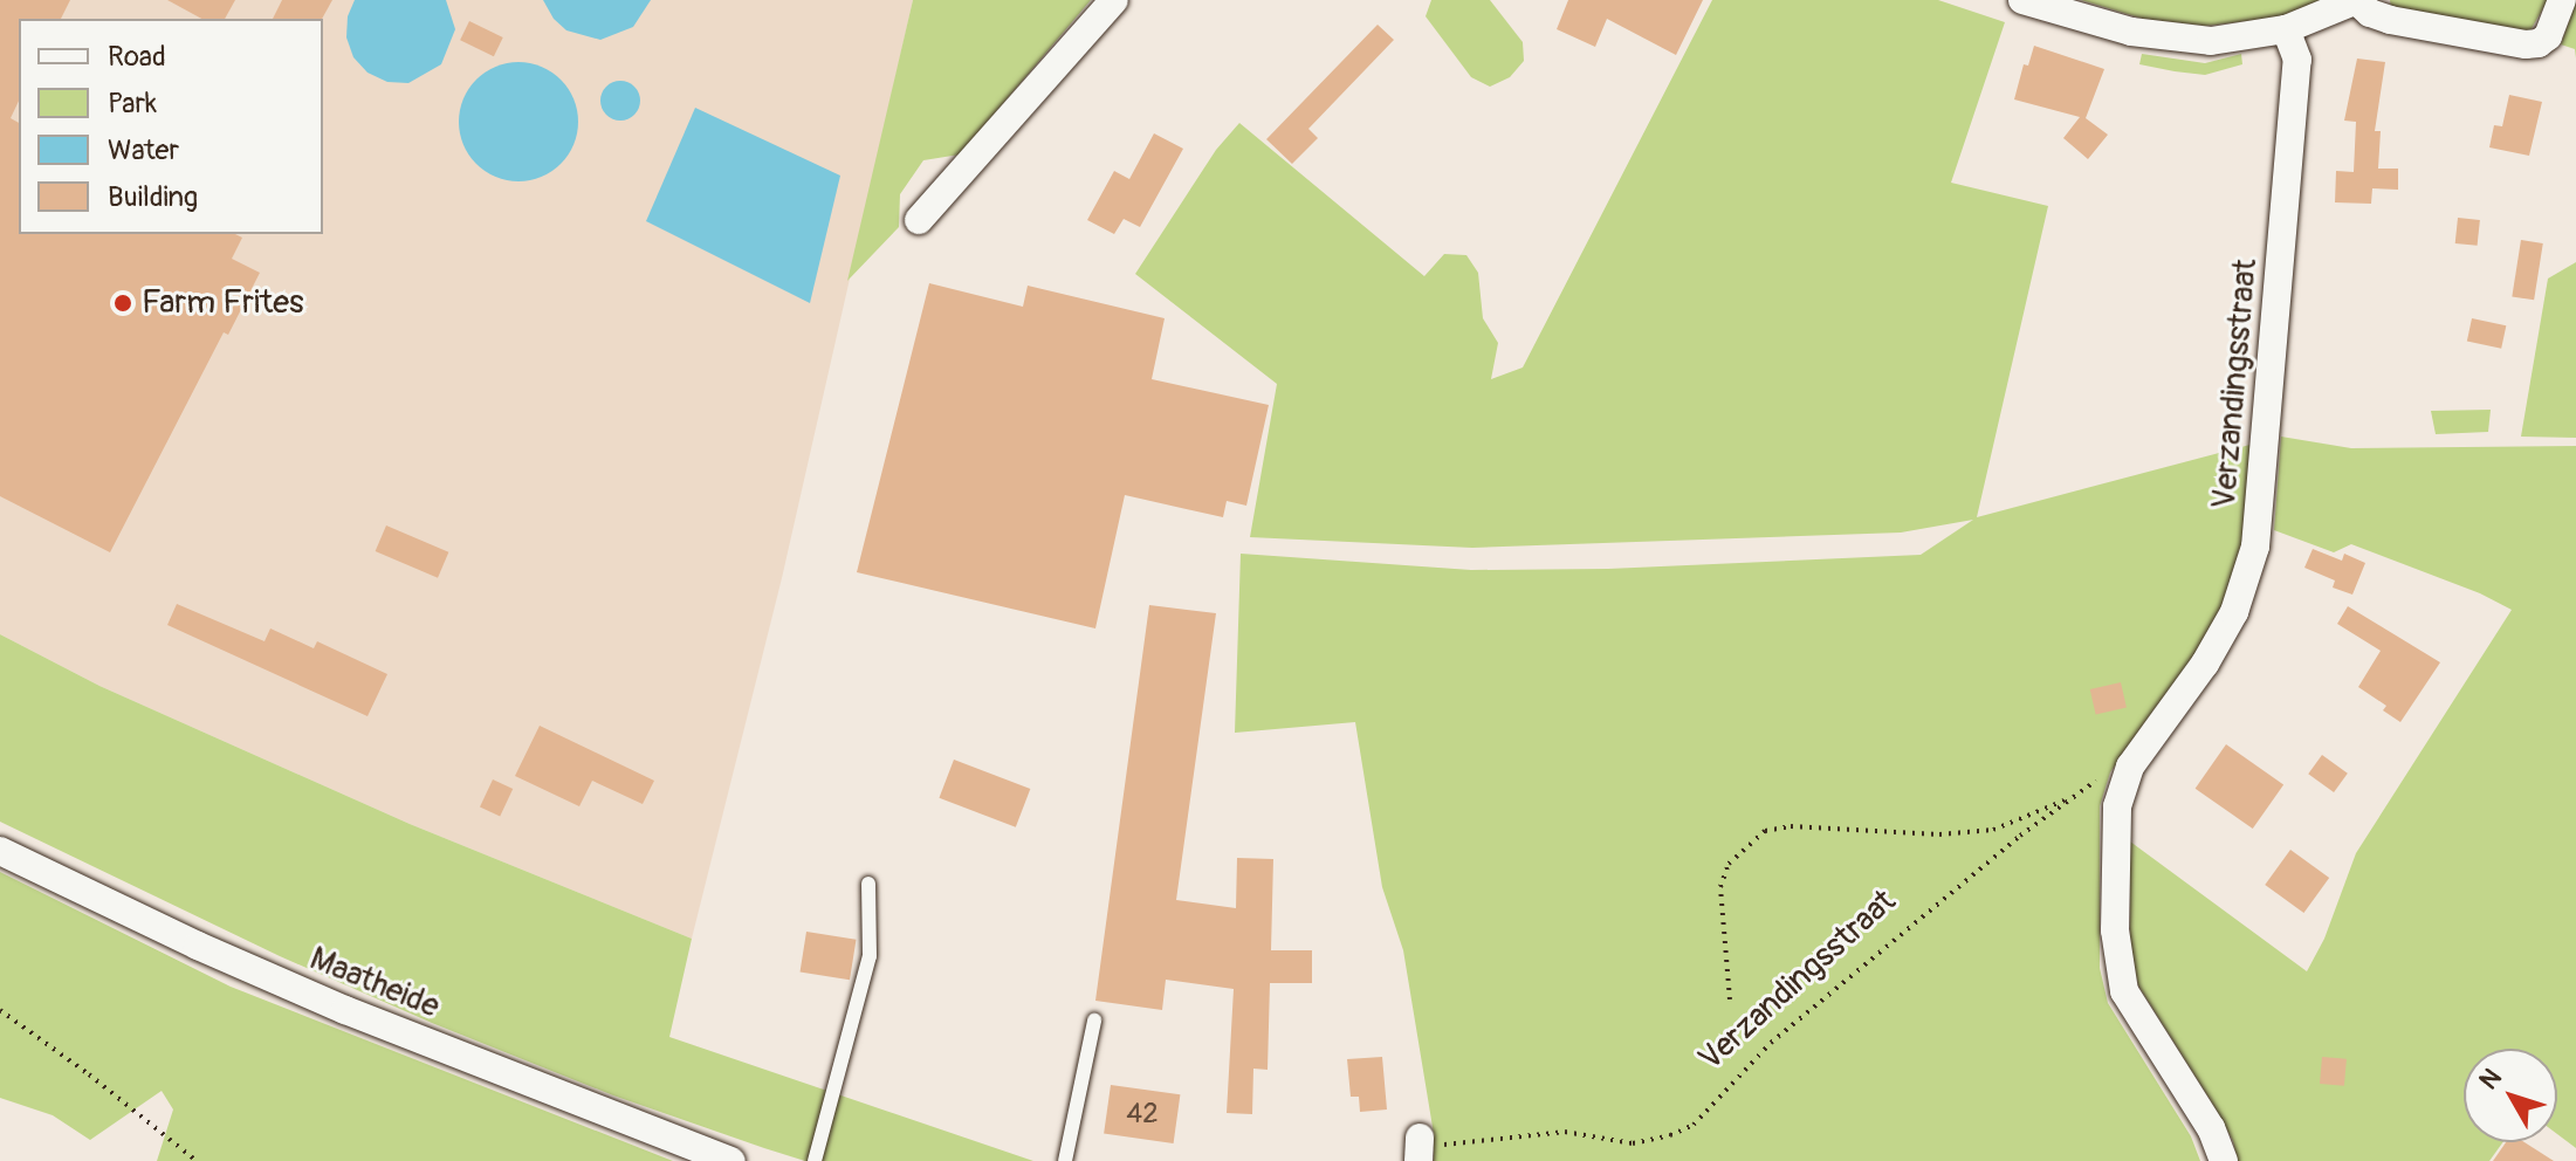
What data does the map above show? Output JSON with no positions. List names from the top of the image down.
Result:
{
  "streets": {
    "street": ["Verzandingsstraat", "Maatheide"]
  },
  "places": ["Farm Frites"],
  "house_numbers": ["42"],
  "legend": [
    "Road",
    "Park",
    "Water",
    "Building"
  ],
  "north": "top left"
}
